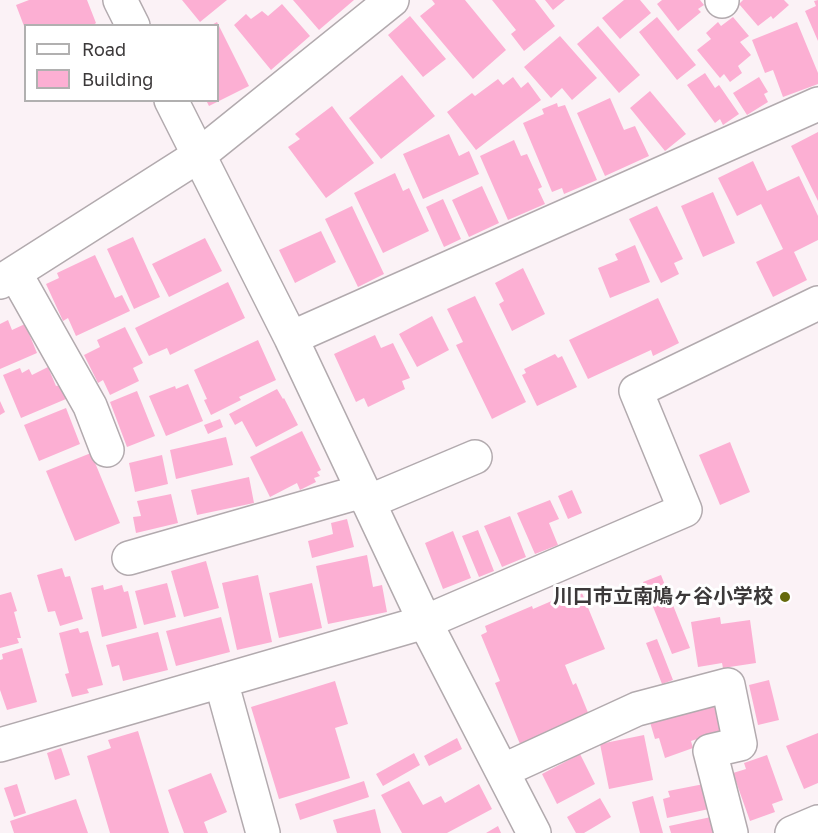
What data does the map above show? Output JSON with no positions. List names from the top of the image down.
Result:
{
  "places": ["川口市立南鳩ヶ谷小学校"],
  "legend": ["Road", "Building"]
}
